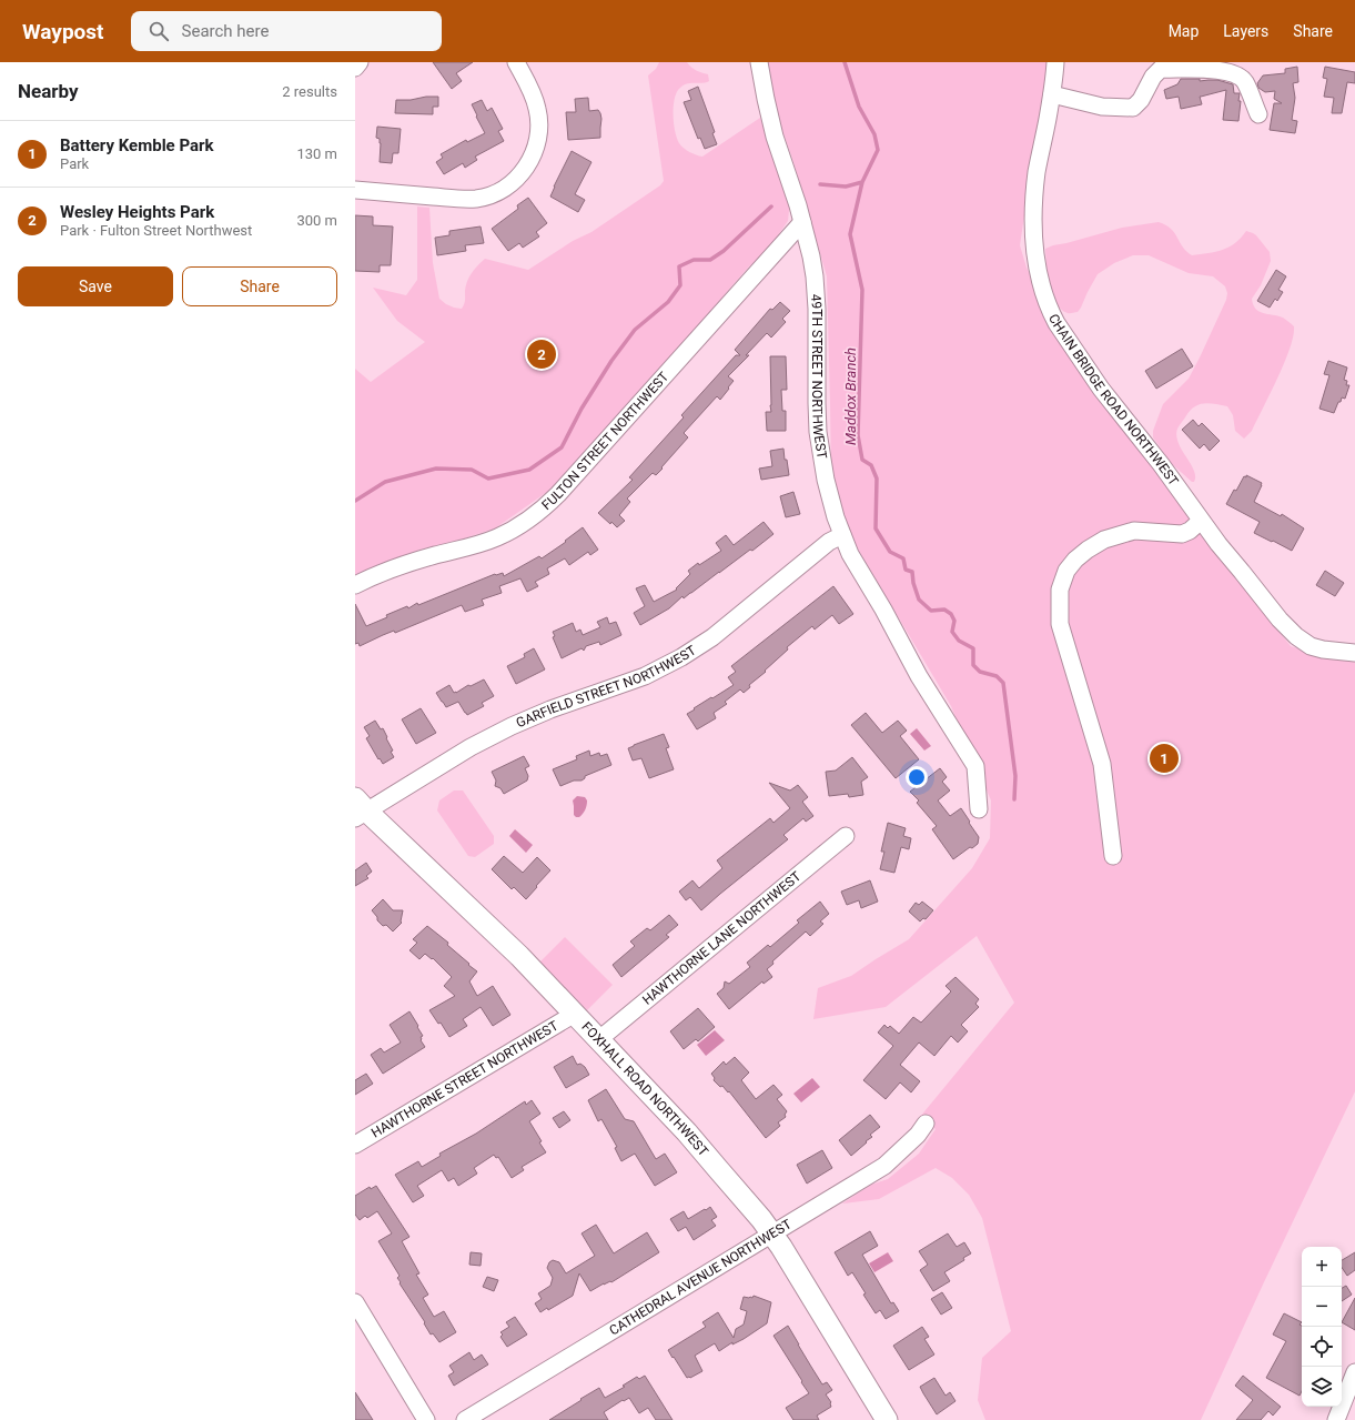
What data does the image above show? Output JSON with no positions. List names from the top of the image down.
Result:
{
  "streets": {
    "main road": ["FOXHALL ROAD NORTHWEST"],
    "street": [
      "49TH STREET NORTHWEST",
      "CHAIN BRIDGE ROAD NORTHWEST",
      "FULTON STREET NORTHWEST",
      "GARFIELD STREET NORTHWEST",
      "HAWTHORNE LANE NORTHWEST",
      "HAWTHORNE STREET NORTHWEST",
      "CATHEDRAL AVENUE NORTHWEST"
    ]
  },
  "crossings": [
    ["49TH STREET NORTHWEST", "FULTON STREET NORTHWEST"],
    ["49TH STREET NORTHWEST", "GARFIELD STREET NORTHWEST"],
    ["GARFIELD STREET NORTHWEST", "FOXHALL ROAD NORTHWEST"],
    ["HAWTHORNE LANE NORTHWEST", "FOXHALL ROAD NORTHWEST"],
    ["HAWTHORNE STREET NORTHWEST", "FOXHALL ROAD NORTHWEST"],
    ["FOXHALL ROAD NORTHWEST", "CATHEDRAL AVENUE NORTHWEST"]
  ],
  "water": ["Maddox Branch"],
  "page": {
    "header": "Waypost",
    "search": "Search here",
    "nav": ["Map", "Layers", "Share"],
    "heading": ["Nearby", "2 results"],
    "list": [
      {
        "mark": "1",
        "name": "Battery Kemble Park",
        "note": "Park",
        "value": "130 m"
      },
      {
        "mark": "2",
        "name": "Wesley Heights Park",
        "note": "Park · Fulton Street Northwest",
        "value": "300 m"
      }
    ],
    "buttons": ["Save", "Share"],
    "pins": ["2", "1"],
    "map_buttons": ["+", "−"]
  }
}
